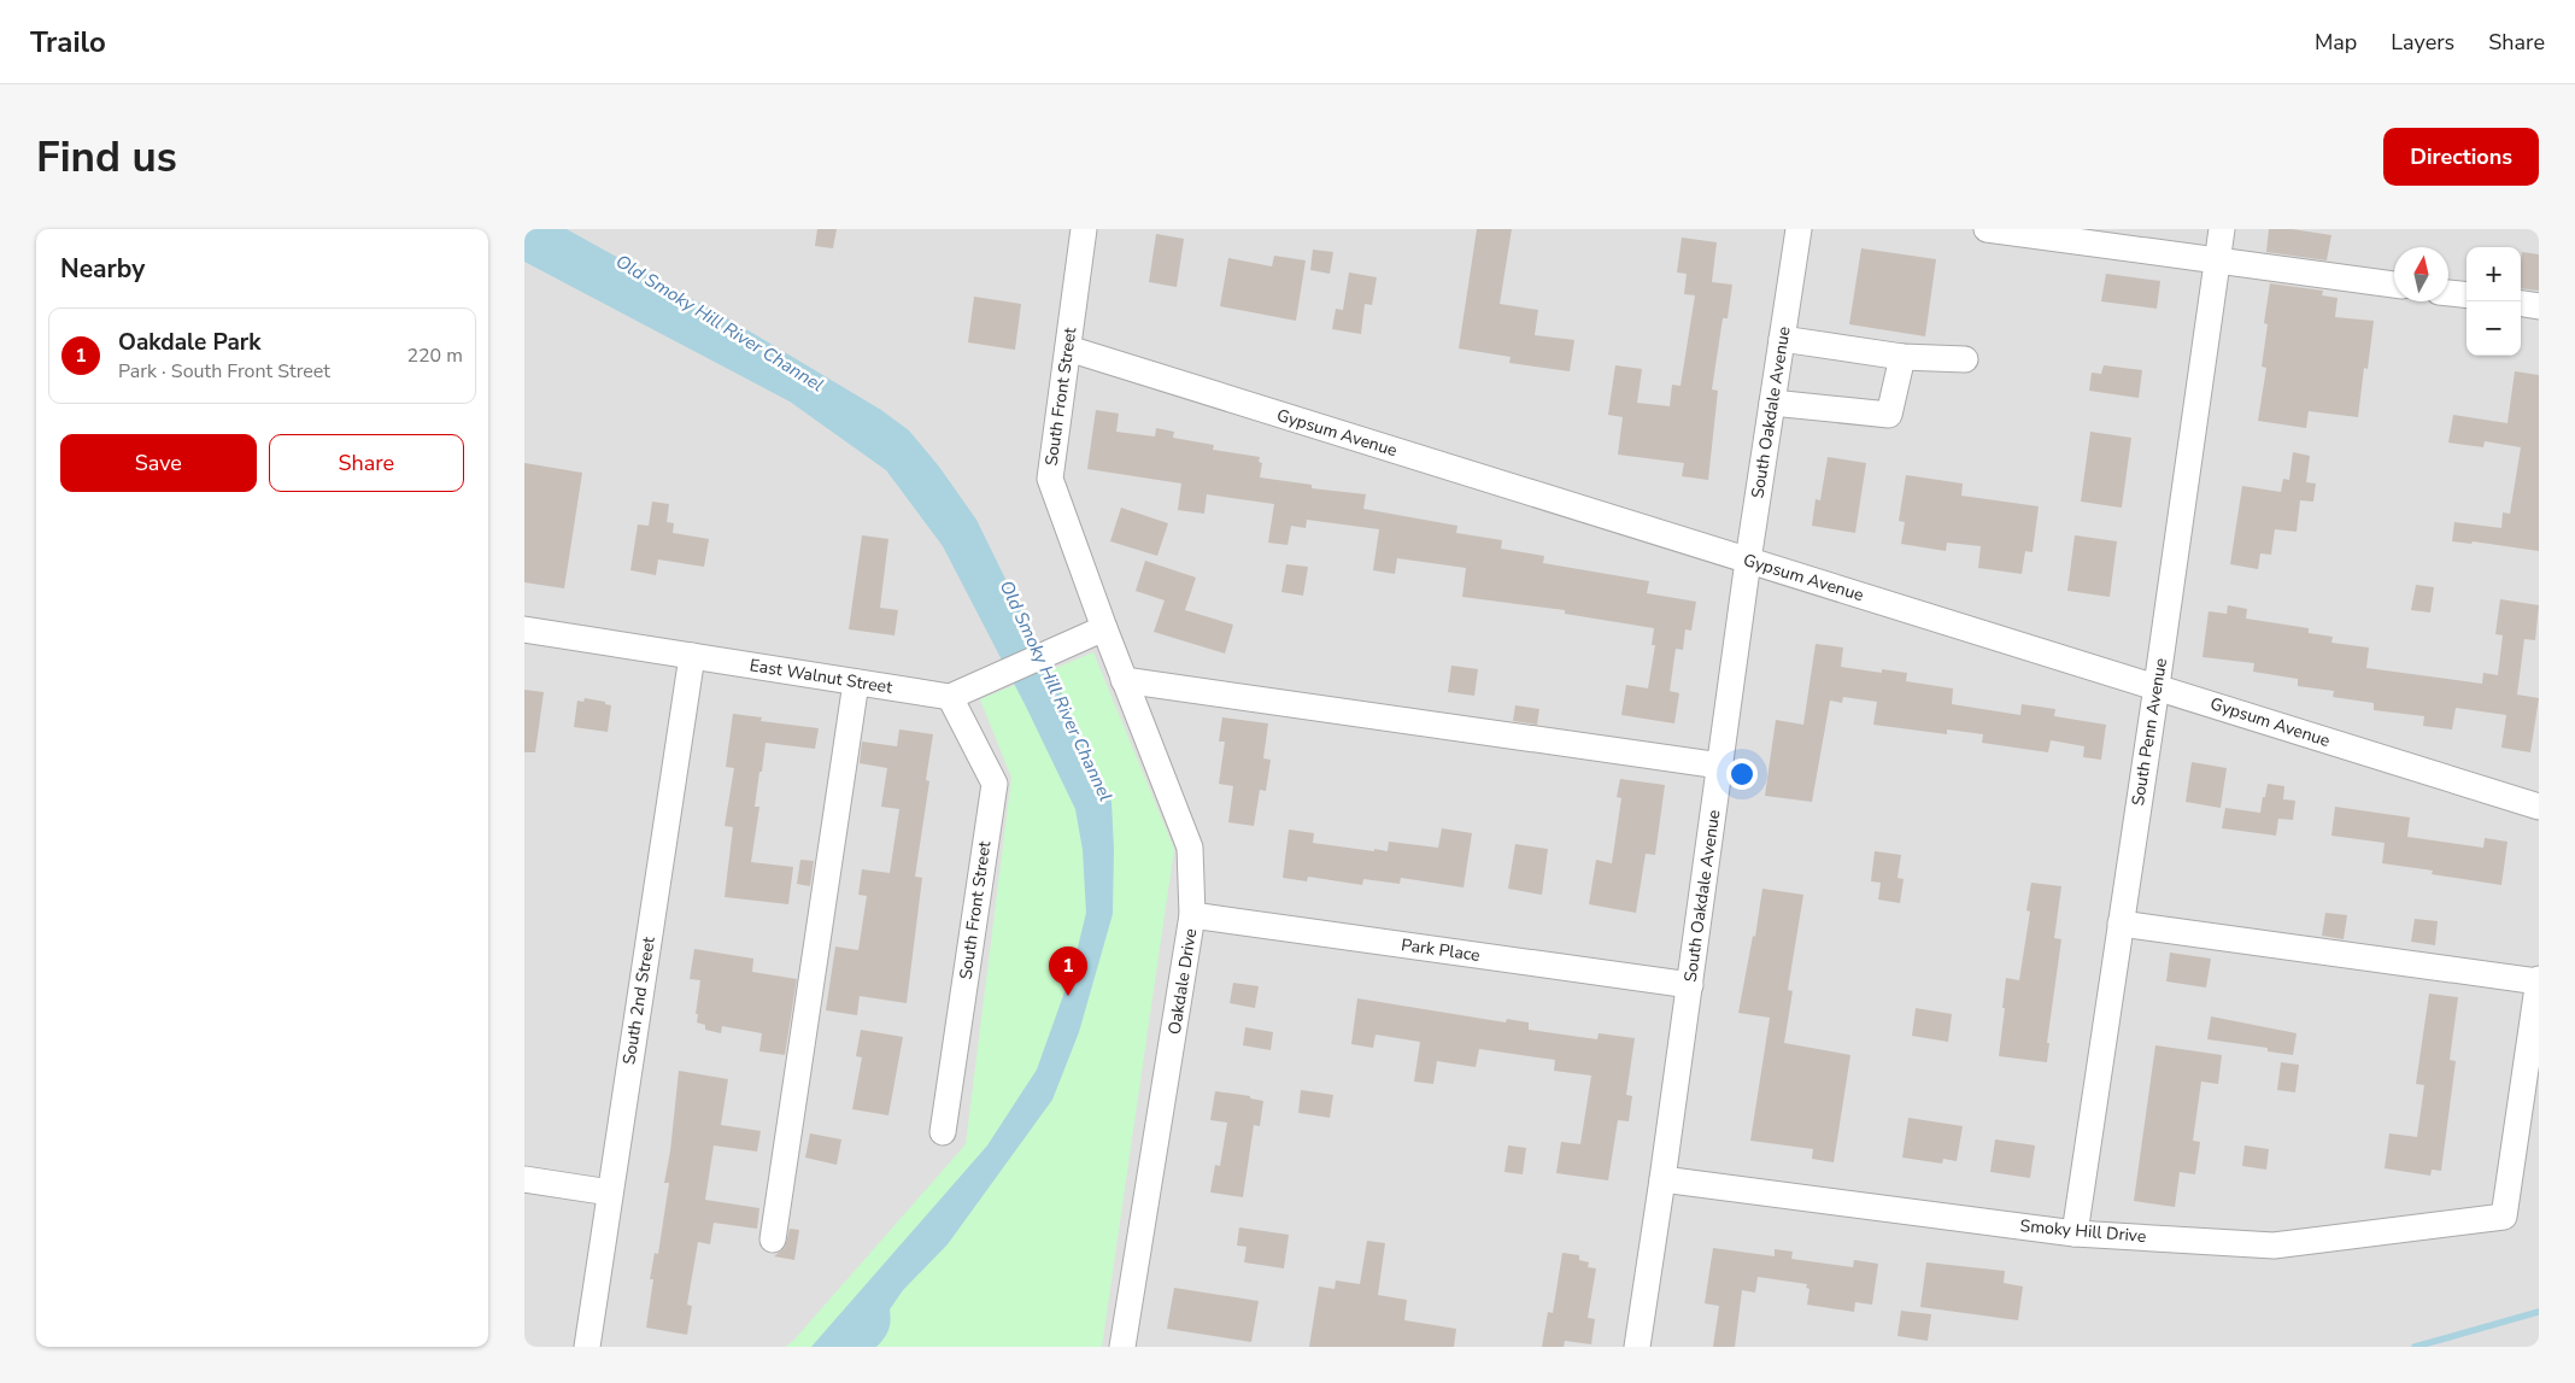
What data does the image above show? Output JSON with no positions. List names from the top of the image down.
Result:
{
  "streets": {
    "street": [
      "South Front Street",
      "South Oakdale Avenue",
      "Gypsum Avenue",
      "East Walnut Street",
      "South Penn Avenue",
      "Park Place",
      "Oakdale Drive",
      "South 2nd Street",
      "Smoky Hill Drive"
    ]
  },
  "crossings": [
    ["South Front Street", "Gypsum Avenue"],
    ["South Front Street", "East Walnut Street"],
    ["South Front Street", "Oakdale Drive"],
    ["South Oakdale Avenue", "Gypsum Avenue"],
    ["South Oakdale Avenue", "Park Place"],
    ["South Oakdale Avenue", "Smoky Hill Drive"],
    ["Gypsum Avenue", "South Penn Avenue"],
    ["East Walnut Street", "South 2nd Street"],
    ["South Penn Avenue", "Smoky Hill Drive"],
    ["Park Place", "Oakdale Drive"]
  ],
  "water": ["Old Smoky Hill River Channel"],
  "north": "top",
  "page": {
    "header": "Trailo",
    "nav": ["Map", "Layers", "Share"],
    "buttons": [
      "Directions",
      ["Save", "Share"]
    ],
    "title": "Find us",
    "heading": "Nearby",
    "map_buttons": ["+", "−"],
    "list": [
      {
        "mark": "1",
        "name": "Oakdale Park",
        "note": "Park · South Front Street",
        "value": "220 m"
      }
    ],
    "pins": "1"
  }
}
